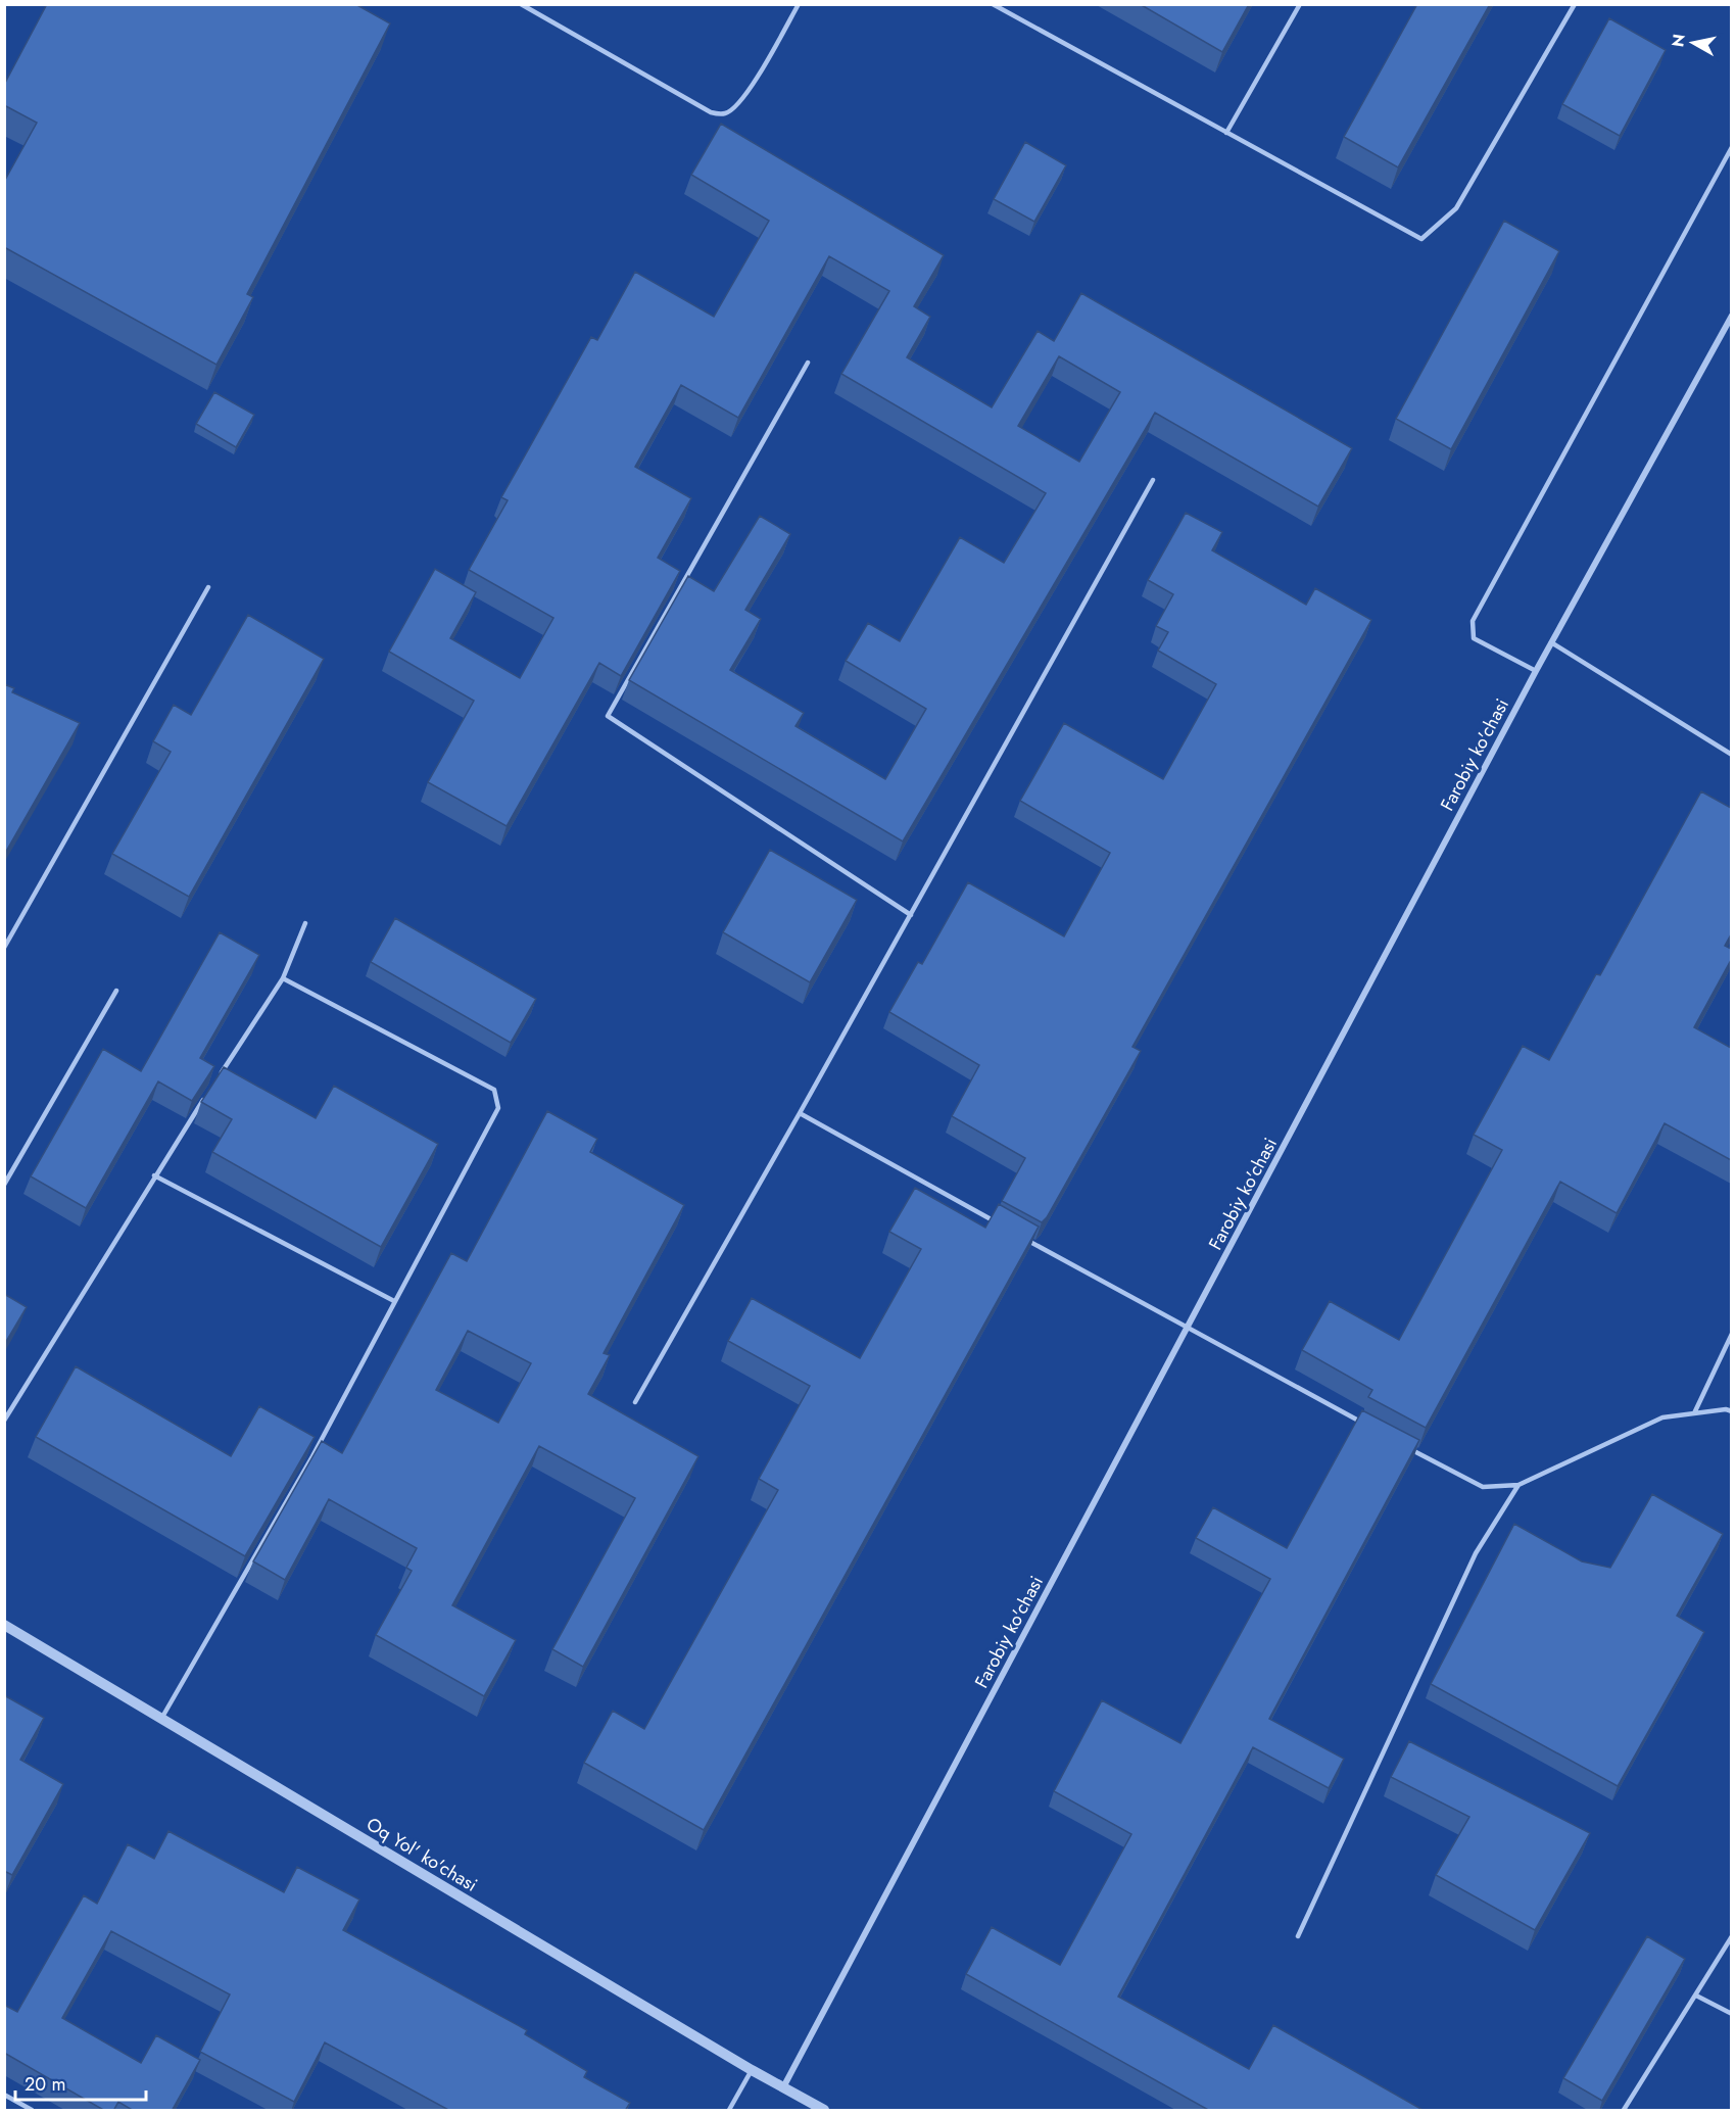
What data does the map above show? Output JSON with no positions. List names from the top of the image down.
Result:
{
  "streets": {
    "street": ["Farobiy ko'chasi", "Oq Yol' ko'chasi"]
  },
  "crossings": [
    ["Farobiy ko'chasi", "Oq Yol' ko'chasi"]
  ],
  "scale_bar": "20 m",
  "north": "left"
}
